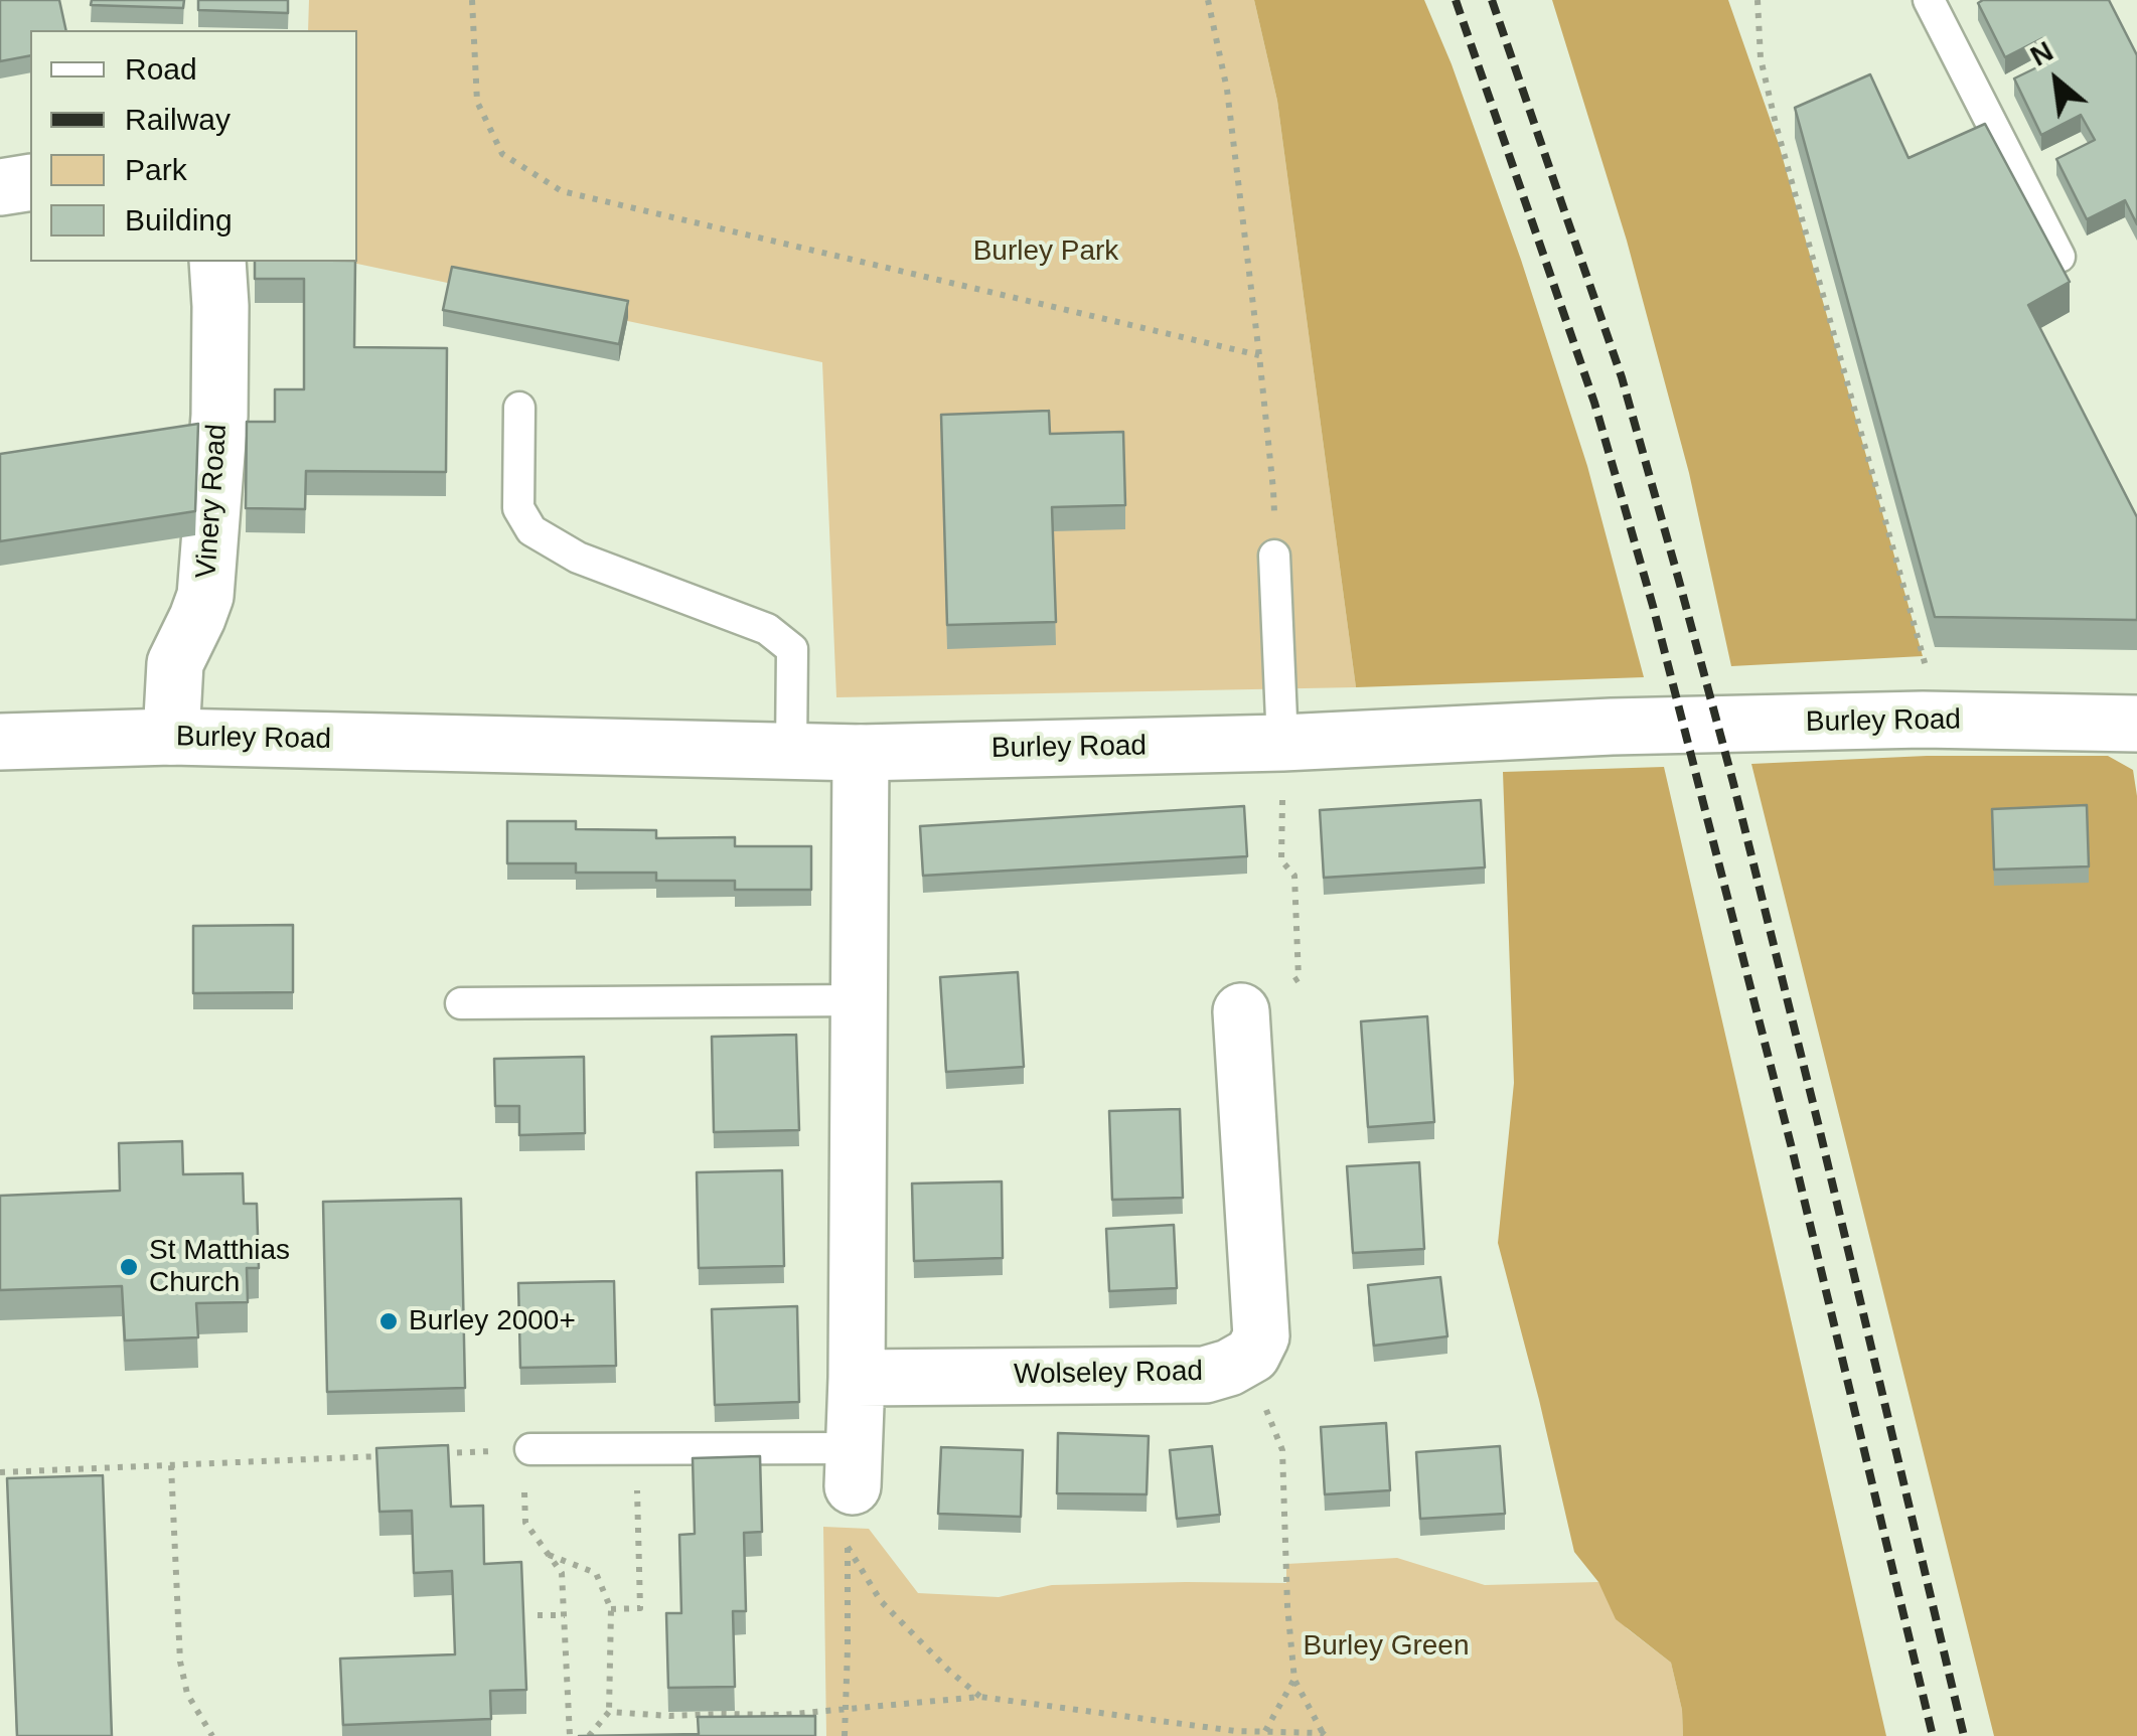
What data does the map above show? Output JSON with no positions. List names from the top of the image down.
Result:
{
  "streets": {
    "street": ["Vinery Road", "Burley Road", "Wolseley Road"]
  },
  "crossings": [
    ["Vinery Road", "Burley Road"]
  ],
  "parks": ["Burley Park", "Burley Green"],
  "places": ["St Matthias Church", "Burley 2000+"],
  "legend": [
    "Road",
    "Railway",
    "Park",
    "Building"
  ],
  "north": "top left"
}
